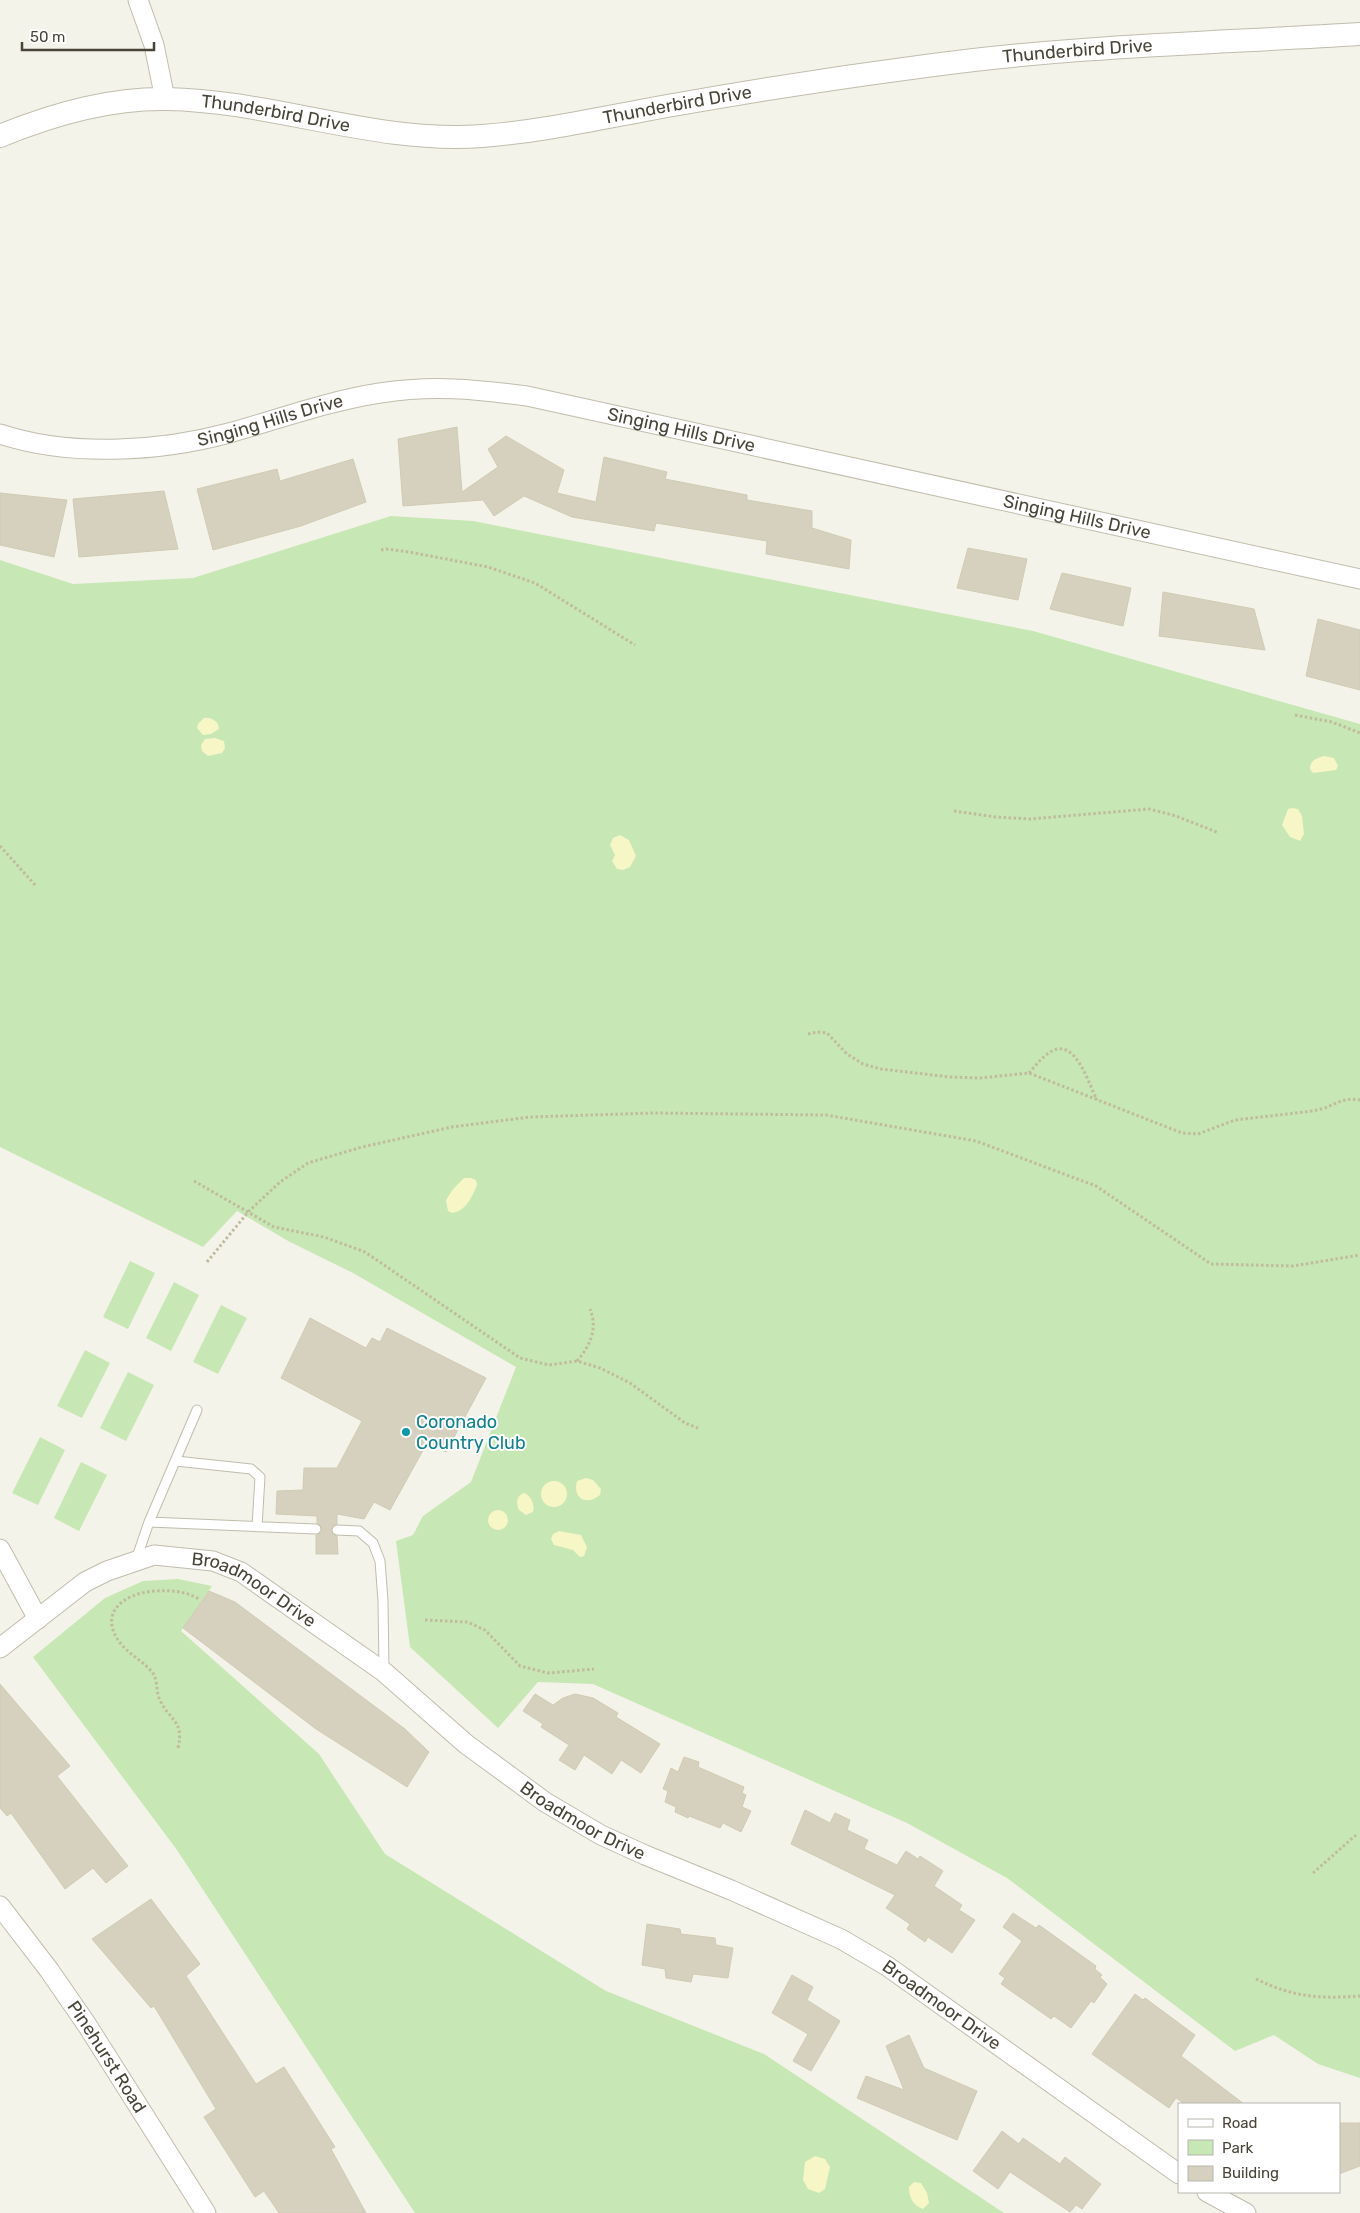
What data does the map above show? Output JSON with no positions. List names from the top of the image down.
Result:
{
  "streets": {
    "street": [
      "Thunderbird Drive",
      "Singing Hills Drive",
      "Broadmoor Drive",
      "Pinehurst Road"
    ]
  },
  "places": ["Coronado Country Club"],
  "legend": ["Road", "Park", "Building"],
  "scale_bar": "50 m"
}
